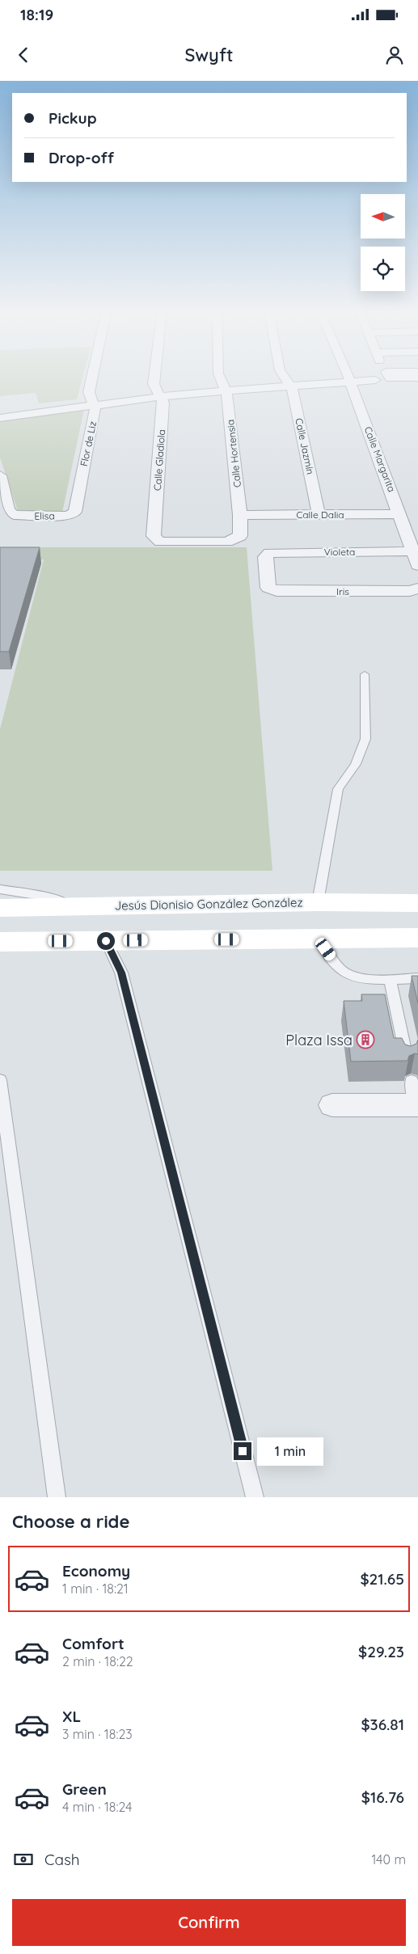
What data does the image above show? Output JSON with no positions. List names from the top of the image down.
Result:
{
  "streets": {
    "main road": ["Jesús Dionisio González González"],
    "street": [
      "Flor de Liz",
      "Calle Jazmín",
      "Calle Hortensia",
      "Calle Margarita",
      "Calle Gladiola",
      "Calle Dalia",
      "Elisa",
      "Violeta",
      "Iris"
    ]
  },
  "crossings": [
    ["Flor de Liz", "Elisa"],
    ["Calle Jazmín", "Calle Dalia"],
    ["Calle Hortensia", "Calle Gladiola"],
    ["Calle Hortensia", "Calle Dalia"],
    ["Calle Margarita", "Calle Dalia"],
    ["Calle Margarita", "Violeta"],
    ["Violeta", "Iris"]
  ],
  "places": {
    "building": ["Plaza Issa"]
  },
  "north": "left",
  "page": {
    "status": "18:19",
    "header": "Swyft",
    "banner": ["Pickup", "Drop-off"],
    "bubble": "1 min",
    "heading": "Choose a ride",
    "list": [
      {
        "name": "Economy",
        "note": "1 min · 18:21",
        "value": "$21.65"
      },
      {
        "name": "Comfort",
        "note": "2 min · 18:22",
        "value": "$29.23"
      },
      {
        "name": "XL",
        "note": "3 min · 18:23",
        "value": "$36.81"
      },
      {
        "name": "Green",
        "note": "4 min · 18:24",
        "value": "$16.76"
      }
    ],
    "pay": ["Cash", "140 m"],
    "buttons": "Confirm"
  }
}
